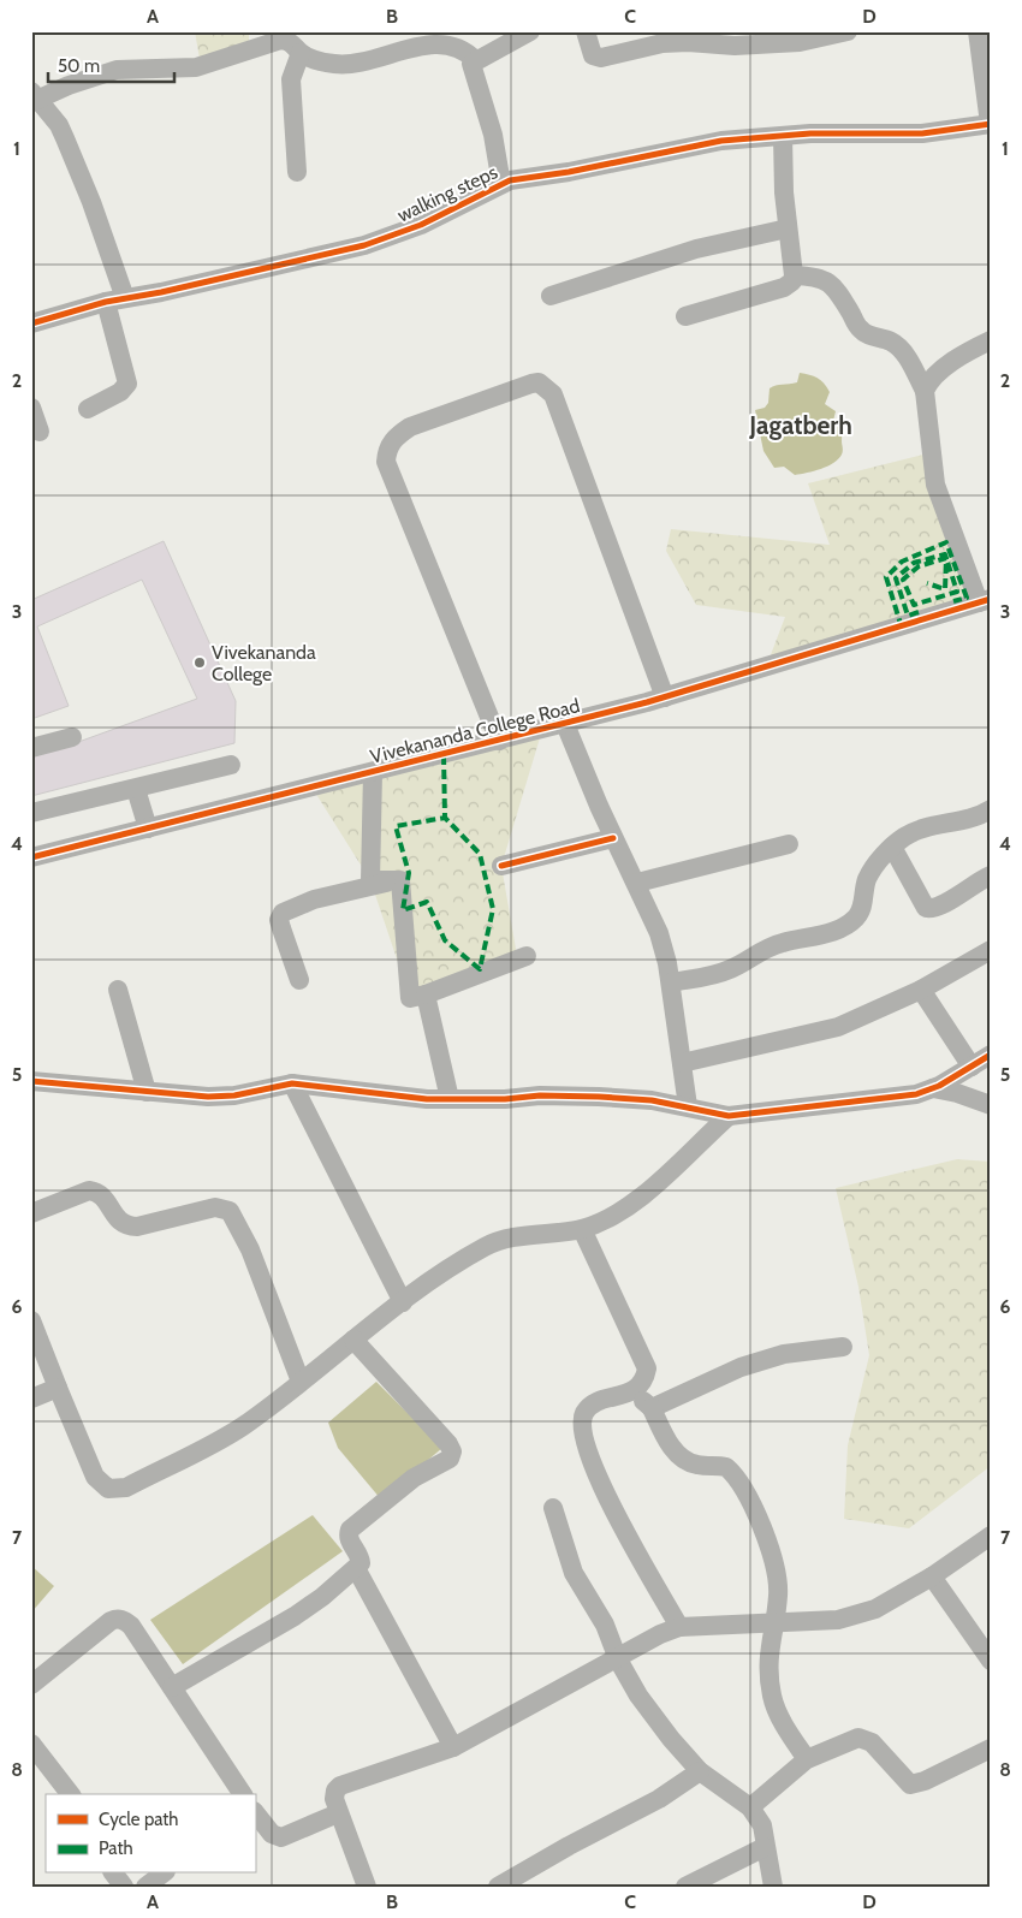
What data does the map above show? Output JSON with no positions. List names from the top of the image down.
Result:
{
  "streets": {
    "street": ["walking steps", "Vivekananda College Road"]
  },
  "districts": ["Jagatberh"],
  "places": ["Vivekananda College"],
  "legend": ["Cycle path", "Path"],
  "scale_bar": "50 m",
  "grid": {
    "columns": [
      "A",
      "B",
      "C",
      "D"
    ],
    "rows": [
      "1",
      "2",
      "3",
      "4",
      "5",
      "6",
      "7",
      "8"
    ]
  }
}
